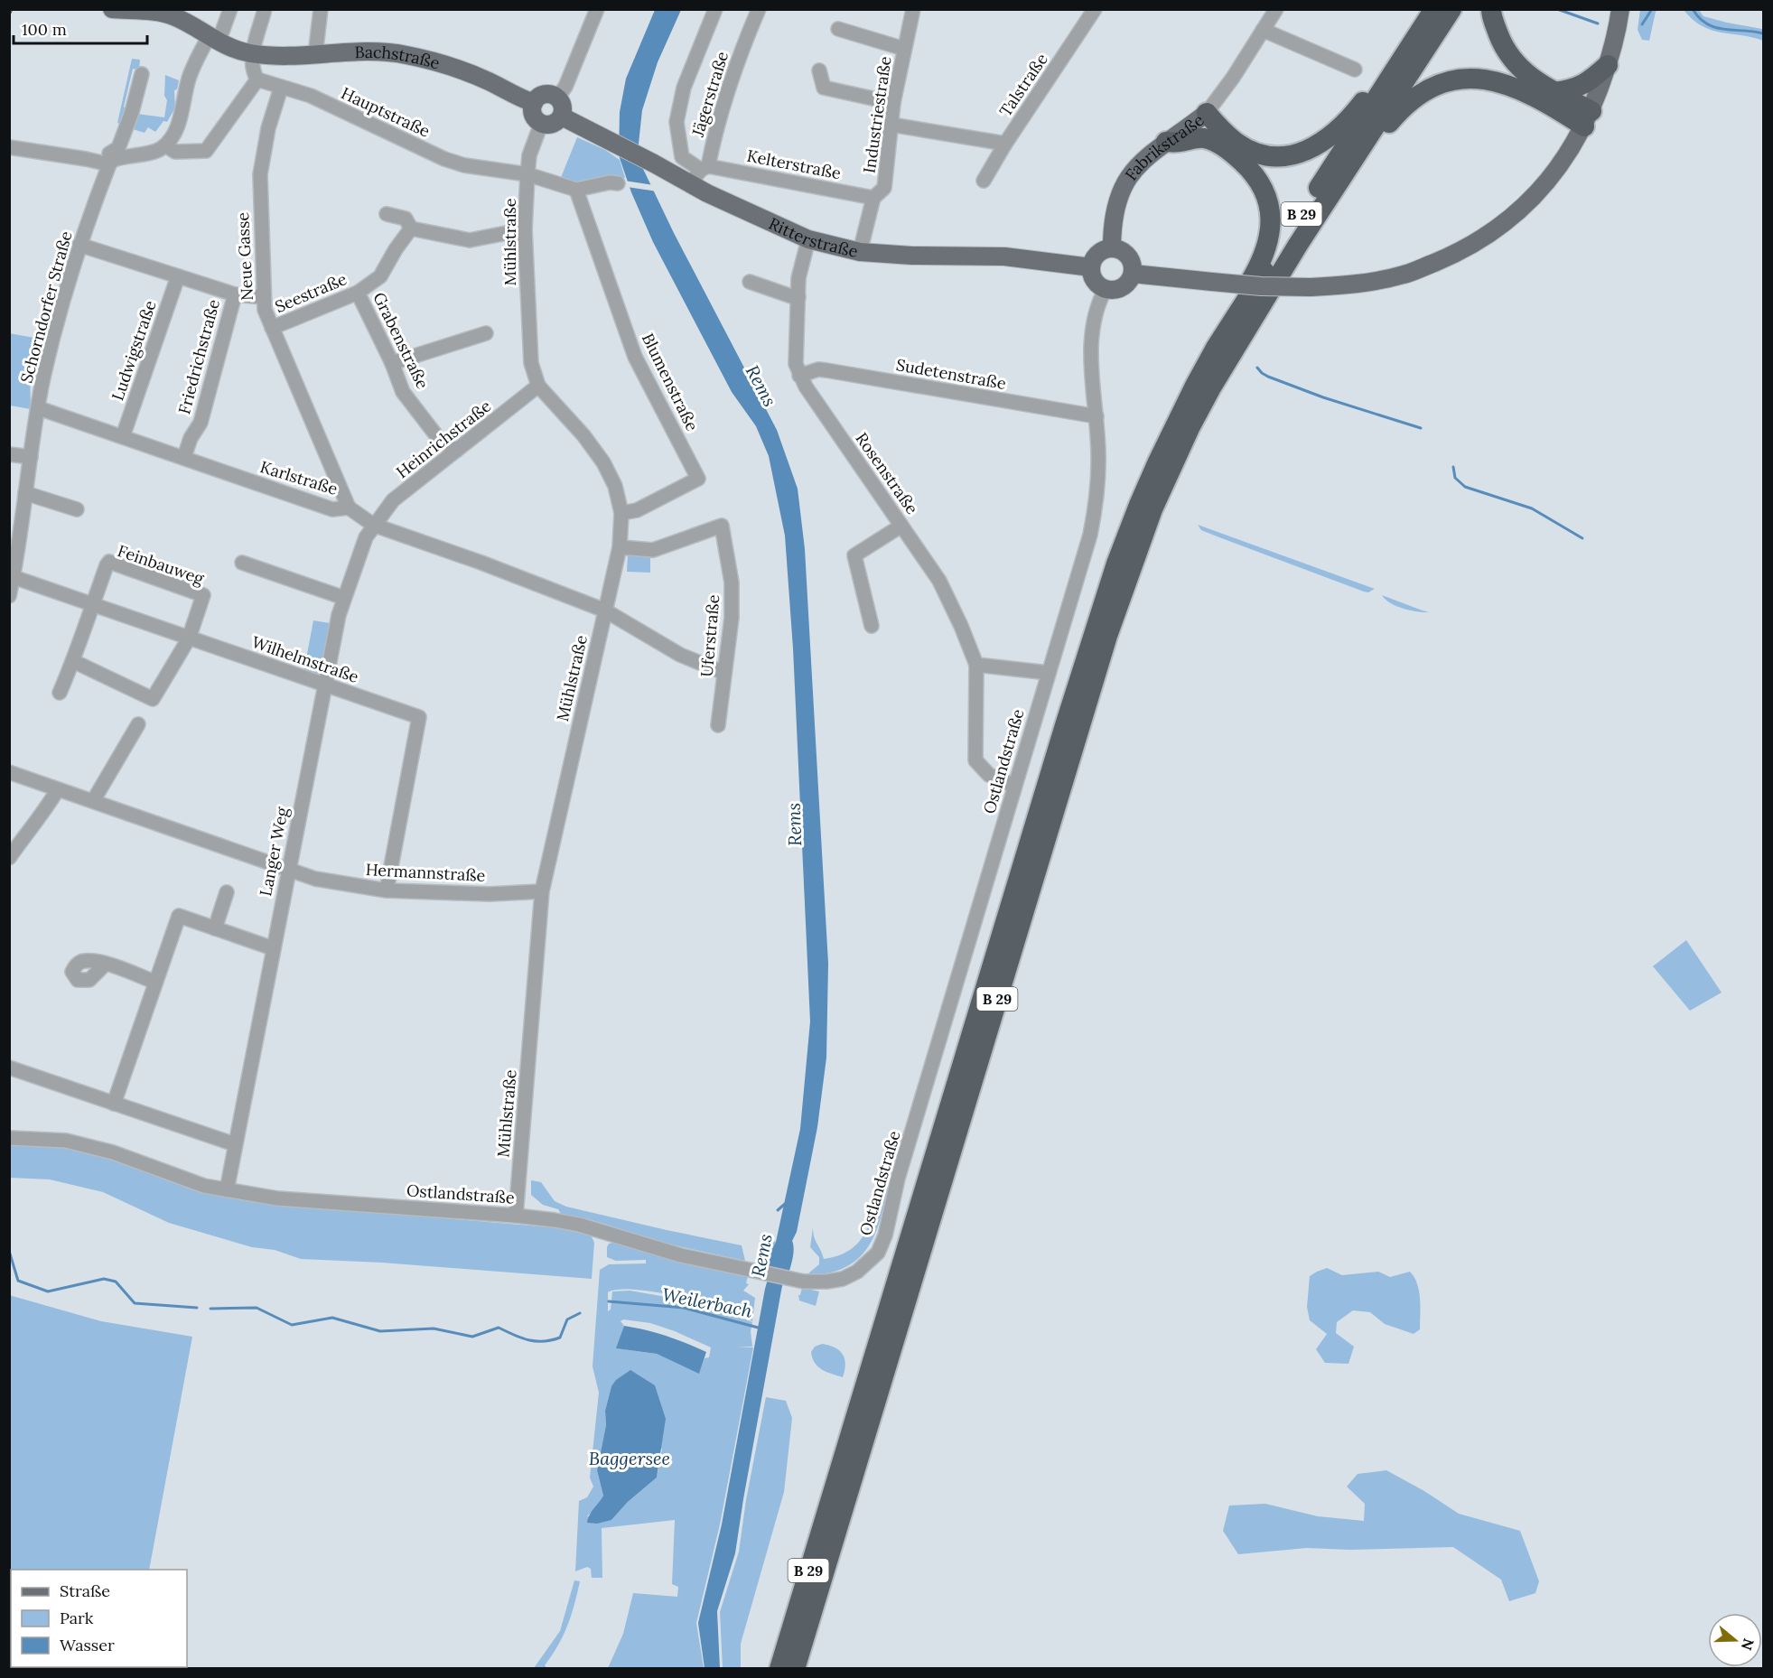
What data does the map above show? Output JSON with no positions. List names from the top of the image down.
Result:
{
  "streets": {
    "highway": ["B 29"],
    "main road": ["Bachstraße", "Fabrikstraße", "Ritterstraße"],
    "street": [
      "Talstraße",
      "Jägerstraße",
      "Hauptstraße",
      "Industriestraße",
      "Kelterstraße",
      "Mühlstraße",
      "Neue Gasse",
      "Seestraße",
      "Schorndorfer Straße",
      "Grabenstraße",
      "Ludwigstraße",
      "Friedrichstraße",
      "Sudetenstraße",
      "Blumenstraße",
      "Heinrichstraße",
      "Rosenstraße",
      "Karlstraße",
      "Feinbauweg",
      "Uferstraße",
      "Wilhelmstraße",
      "Ostlandstraße",
      "Langer Weg",
      "Hermannstraße"
    ]
  },
  "crossings": [
    ["Bachstraße", "Ritterstraße"],
    ["Jägerstraße", "Kelterstraße"],
    ["Jägerstraße", "Ritterstraße"],
    ["Hauptstraße", "Mühlstraße"],
    ["Hauptstraße", "Neue Gasse"],
    ["Hauptstraße", "Blumenstraße"],
    ["Industriestraße", "Kelterstraße"],
    ["Industriestraße", "Ritterstraße"],
    ["Fabrikstraße", "Ritterstraße"],
    ["Fabrikstraße", "Ostlandstraße"],
    ["Kelterstraße", "Ritterstraße"],
    ["Ritterstraße", "Rosenstraße"],
    ["Ritterstraße", "Ostlandstraße"],
    ["Mühlstraße", "Blumenstraße"],
    ["Mühlstraße", "Heinrichstraße"],
    ["Mühlstraße", "Karlstraße"],
    ["Mühlstraße", "Uferstraße"],
    ["Mühlstraße", "Ostlandstraße"],
    ["Mühlstraße", "Hermannstraße"],
    ["Neue Gasse", "Seestraße"],
    ["Neue Gasse", "Karlstraße"],
    ["Seestraße", "Schorndorfer Straße"],
    ["Seestraße", "Grabenstraße"],
    ["Seestraße", "Ludwigstraße"],
    ["Seestraße", "Friedrichstraße"],
    ["Schorndorfer Straße", "Karlstraße"],
    ["Schorndorfer Straße", "Wilhelmstraße"],
    ["Grabenstraße", "Heinrichstraße"],
    ["Ludwigstraße", "Karlstraße"],
    ["Friedrichstraße", "Karlstraße"],
    ["Sudetenstraße", "Rosenstraße"],
    ["Sudetenstraße", "Ostlandstraße"],
    ["Heinrichstraße", "Karlstraße"],
    ["Heinrichstraße", "Langer Weg"],
    ["Rosenstraße", "Ostlandstraße"],
    ["Karlstraße", "Uferstraße"],
    ["Karlstraße", "Langer Weg"],
    ["Feinbauweg", "Wilhelmstraße"],
    ["Wilhelmstraße", "Langer Weg"],
    ["Wilhelmstraße", "Hermannstraße"],
    ["Ostlandstraße", "Langer Weg"],
    ["Langer Weg", "Hermannstraße"]
  ],
  "water": ["Rems", "Weilerbach", "Baggersee"],
  "legend": ["Straße", "Park", "Wasser"],
  "scale_bar": "100 m",
  "north": "right"
}
